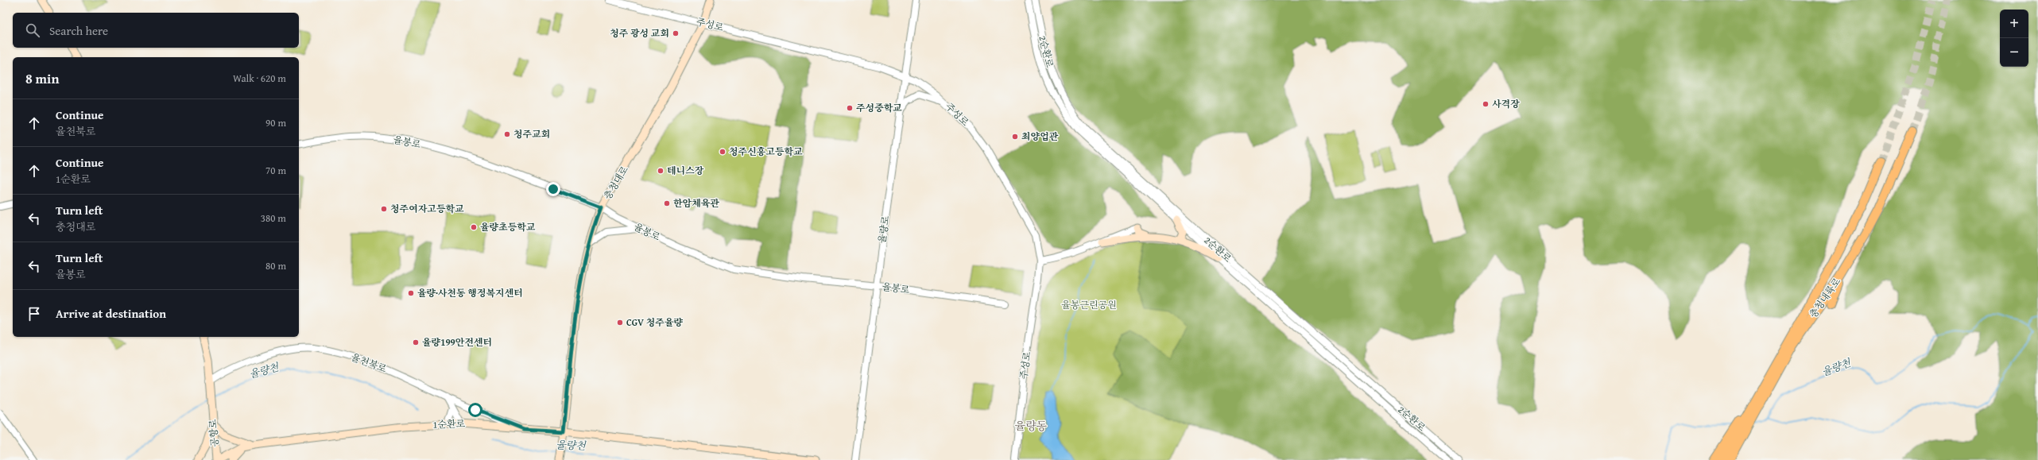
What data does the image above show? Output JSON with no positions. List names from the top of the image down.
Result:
{
  "streets": {
    "highway": ["충청내륙로"],
    "main road": ["충청대로", "1순환로", "공항로"],
    "street": [
      "주성로",
      "2순환로",
      "율봉로",
      "율량로",
      "율천북로"
    ]
  },
  "crossings": [
    ["주성로", "충청대로"],
    ["주성로", "율량로"],
    ["율봉로", "충청대로"],
    ["율봉로", "율량로"],
    ["충청대로", "1순환로"],
    ["율천북로", "1순환로"],
    ["율천북로", "공항로"],
    ["1순환로", "공항로"]
  ],
  "districts": ["율량동"],
  "water": ["율량천"],
  "parks": ["율봉근린공원"],
  "places": [
    "청주 광성 교회",
    "사격장",
    "주성중학교",
    "청주교회",
    "최양업관",
    "청주신흥고등학교",
    "테니스장",
    "한암체육관",
    "청주여자고등학교",
    "율량초등학교",
    "율량·사천동 행정복지센터",
    "CGV 청주율량",
    "율량199안전센터"
  ],
  "page": {
    "map_buttons": ["+", "−"],
    "search": "Search here",
    "heading": ["8 min", "Walk · 620 m"],
    "list": [
      ["Continue", "율천북로", "90 m"],
      ["Continue", "1순환로", "70 m"],
      ["Turn left", "충청대로", "380 m"],
      ["Turn left", "율봉로", "80 m"],
      "Arrive at destination"
    ]
  }
}
